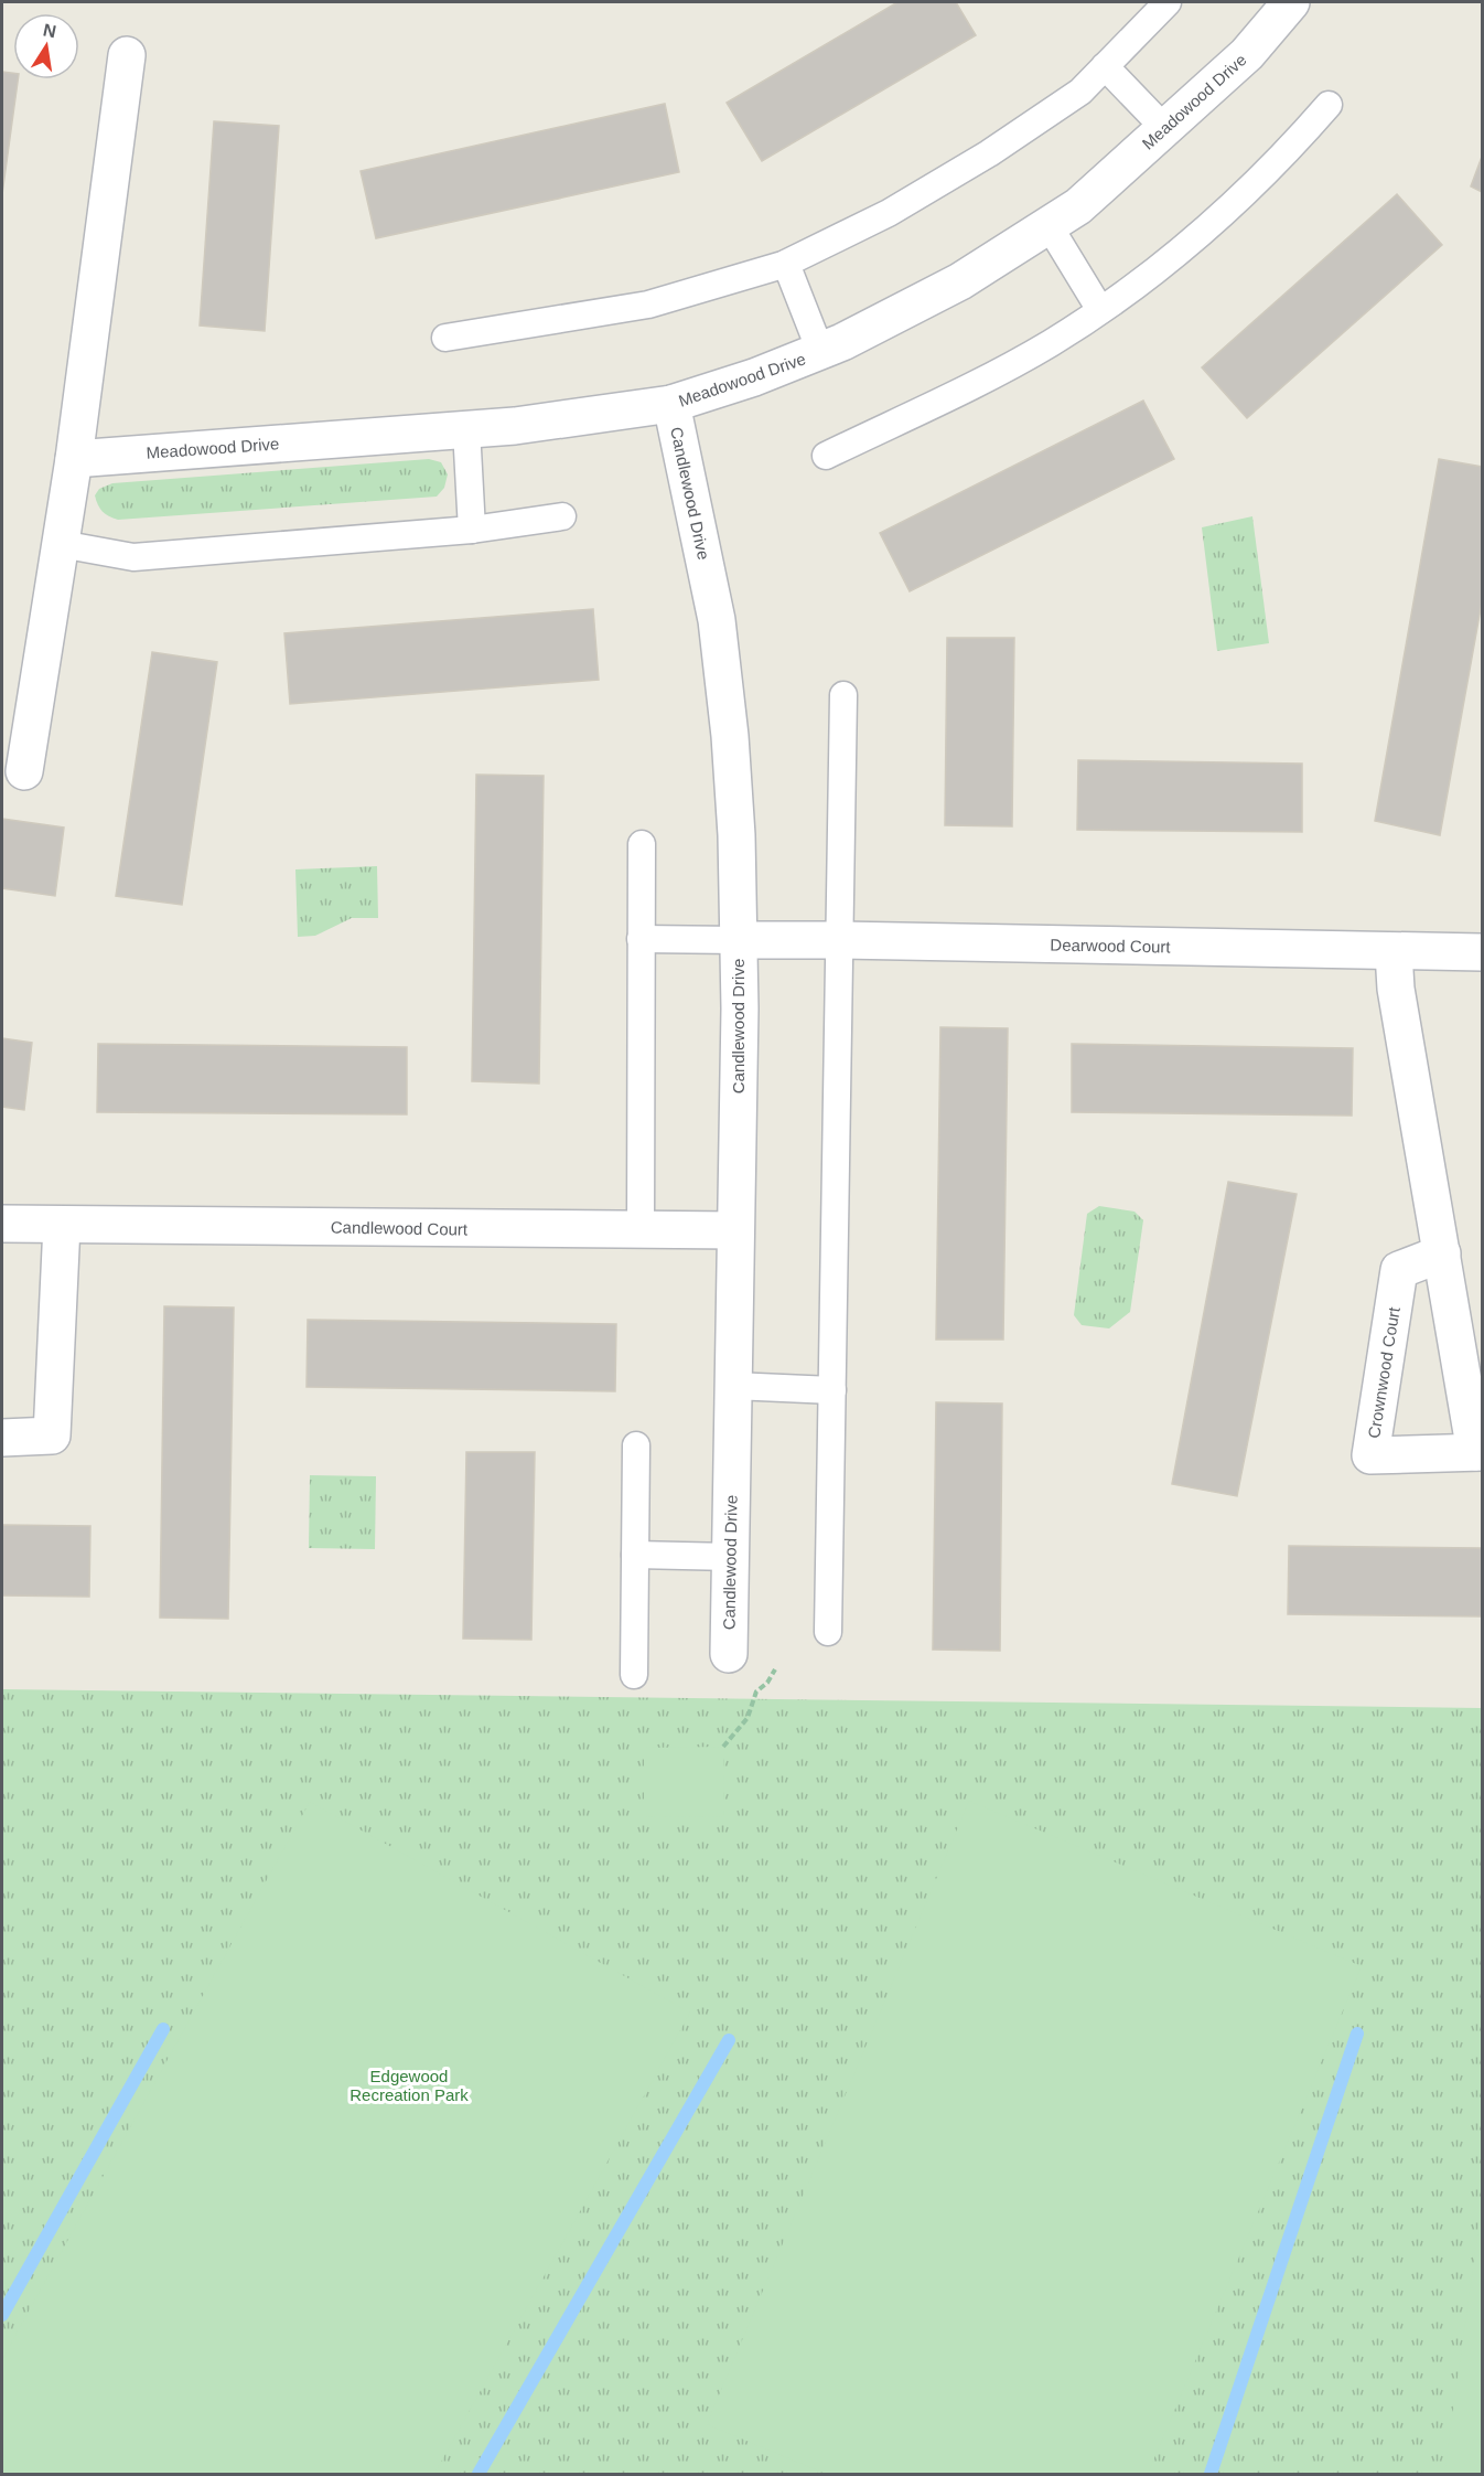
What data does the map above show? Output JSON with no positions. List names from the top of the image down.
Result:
{
  "streets": {
    "street": [
      "Meadowood Drive",
      "Candlewood Drive",
      "Dearwood Court",
      "Candlewood Court",
      "Crownwood Court"
    ]
  },
  "crossings": [
    ["Meadowood Drive", "Candlewood Drive"],
    ["Candlewood Drive", "Dearwood Court"],
    ["Candlewood Drive", "Candlewood Court"],
    ["Dearwood Court", "Crownwood Court"]
  ],
  "parks": ["Edgewood Recreation Park"],
  "north": "top"
}
